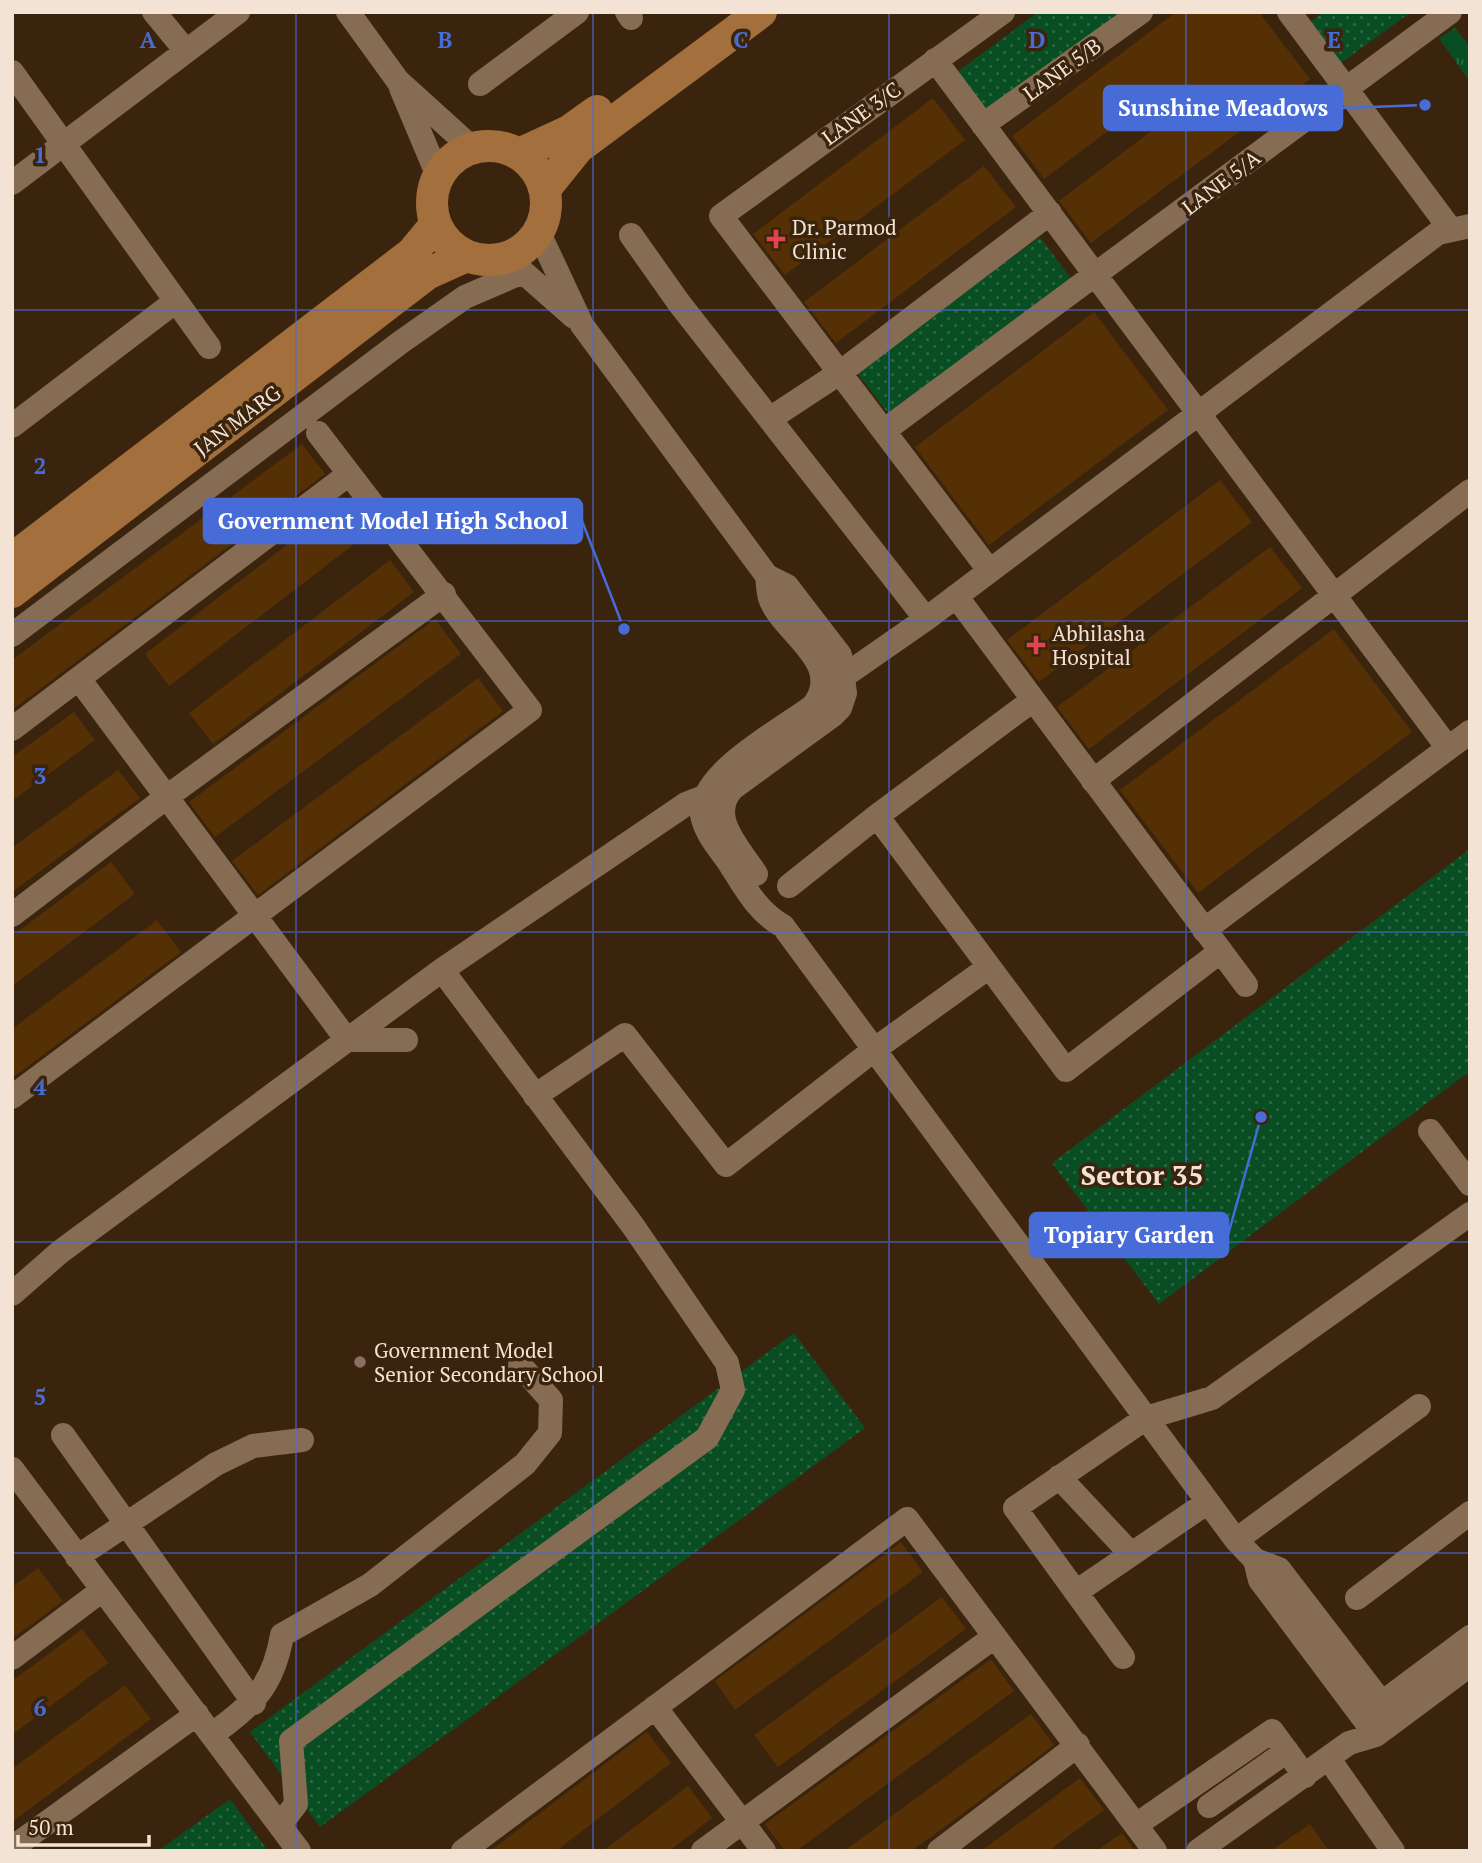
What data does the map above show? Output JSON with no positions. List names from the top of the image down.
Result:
{
  "streets": {
    "main road": ["JAN MARG"],
    "street": ["LANE 5/B", "LANE 3/C", "LANE 5/A"]
  },
  "districts": ["Sector 35"],
  "places": {
    "other": [
      "Sunshine Meadows",
      "Government Model High School",
      "Topiary Garden",
      "Government Model Senior Secondary School"
    ],
    "health": ["Dr. Parmod Clinic", "Abhilasha Hospital"]
  },
  "scale_bar": "50 m",
  "grid": {
    "columns": [
      "A",
      "B",
      "C",
      "D",
      "E"
    ],
    "rows": [
      "1",
      "2",
      "3",
      "4",
      "5",
      "6"
    ]
  }
}
